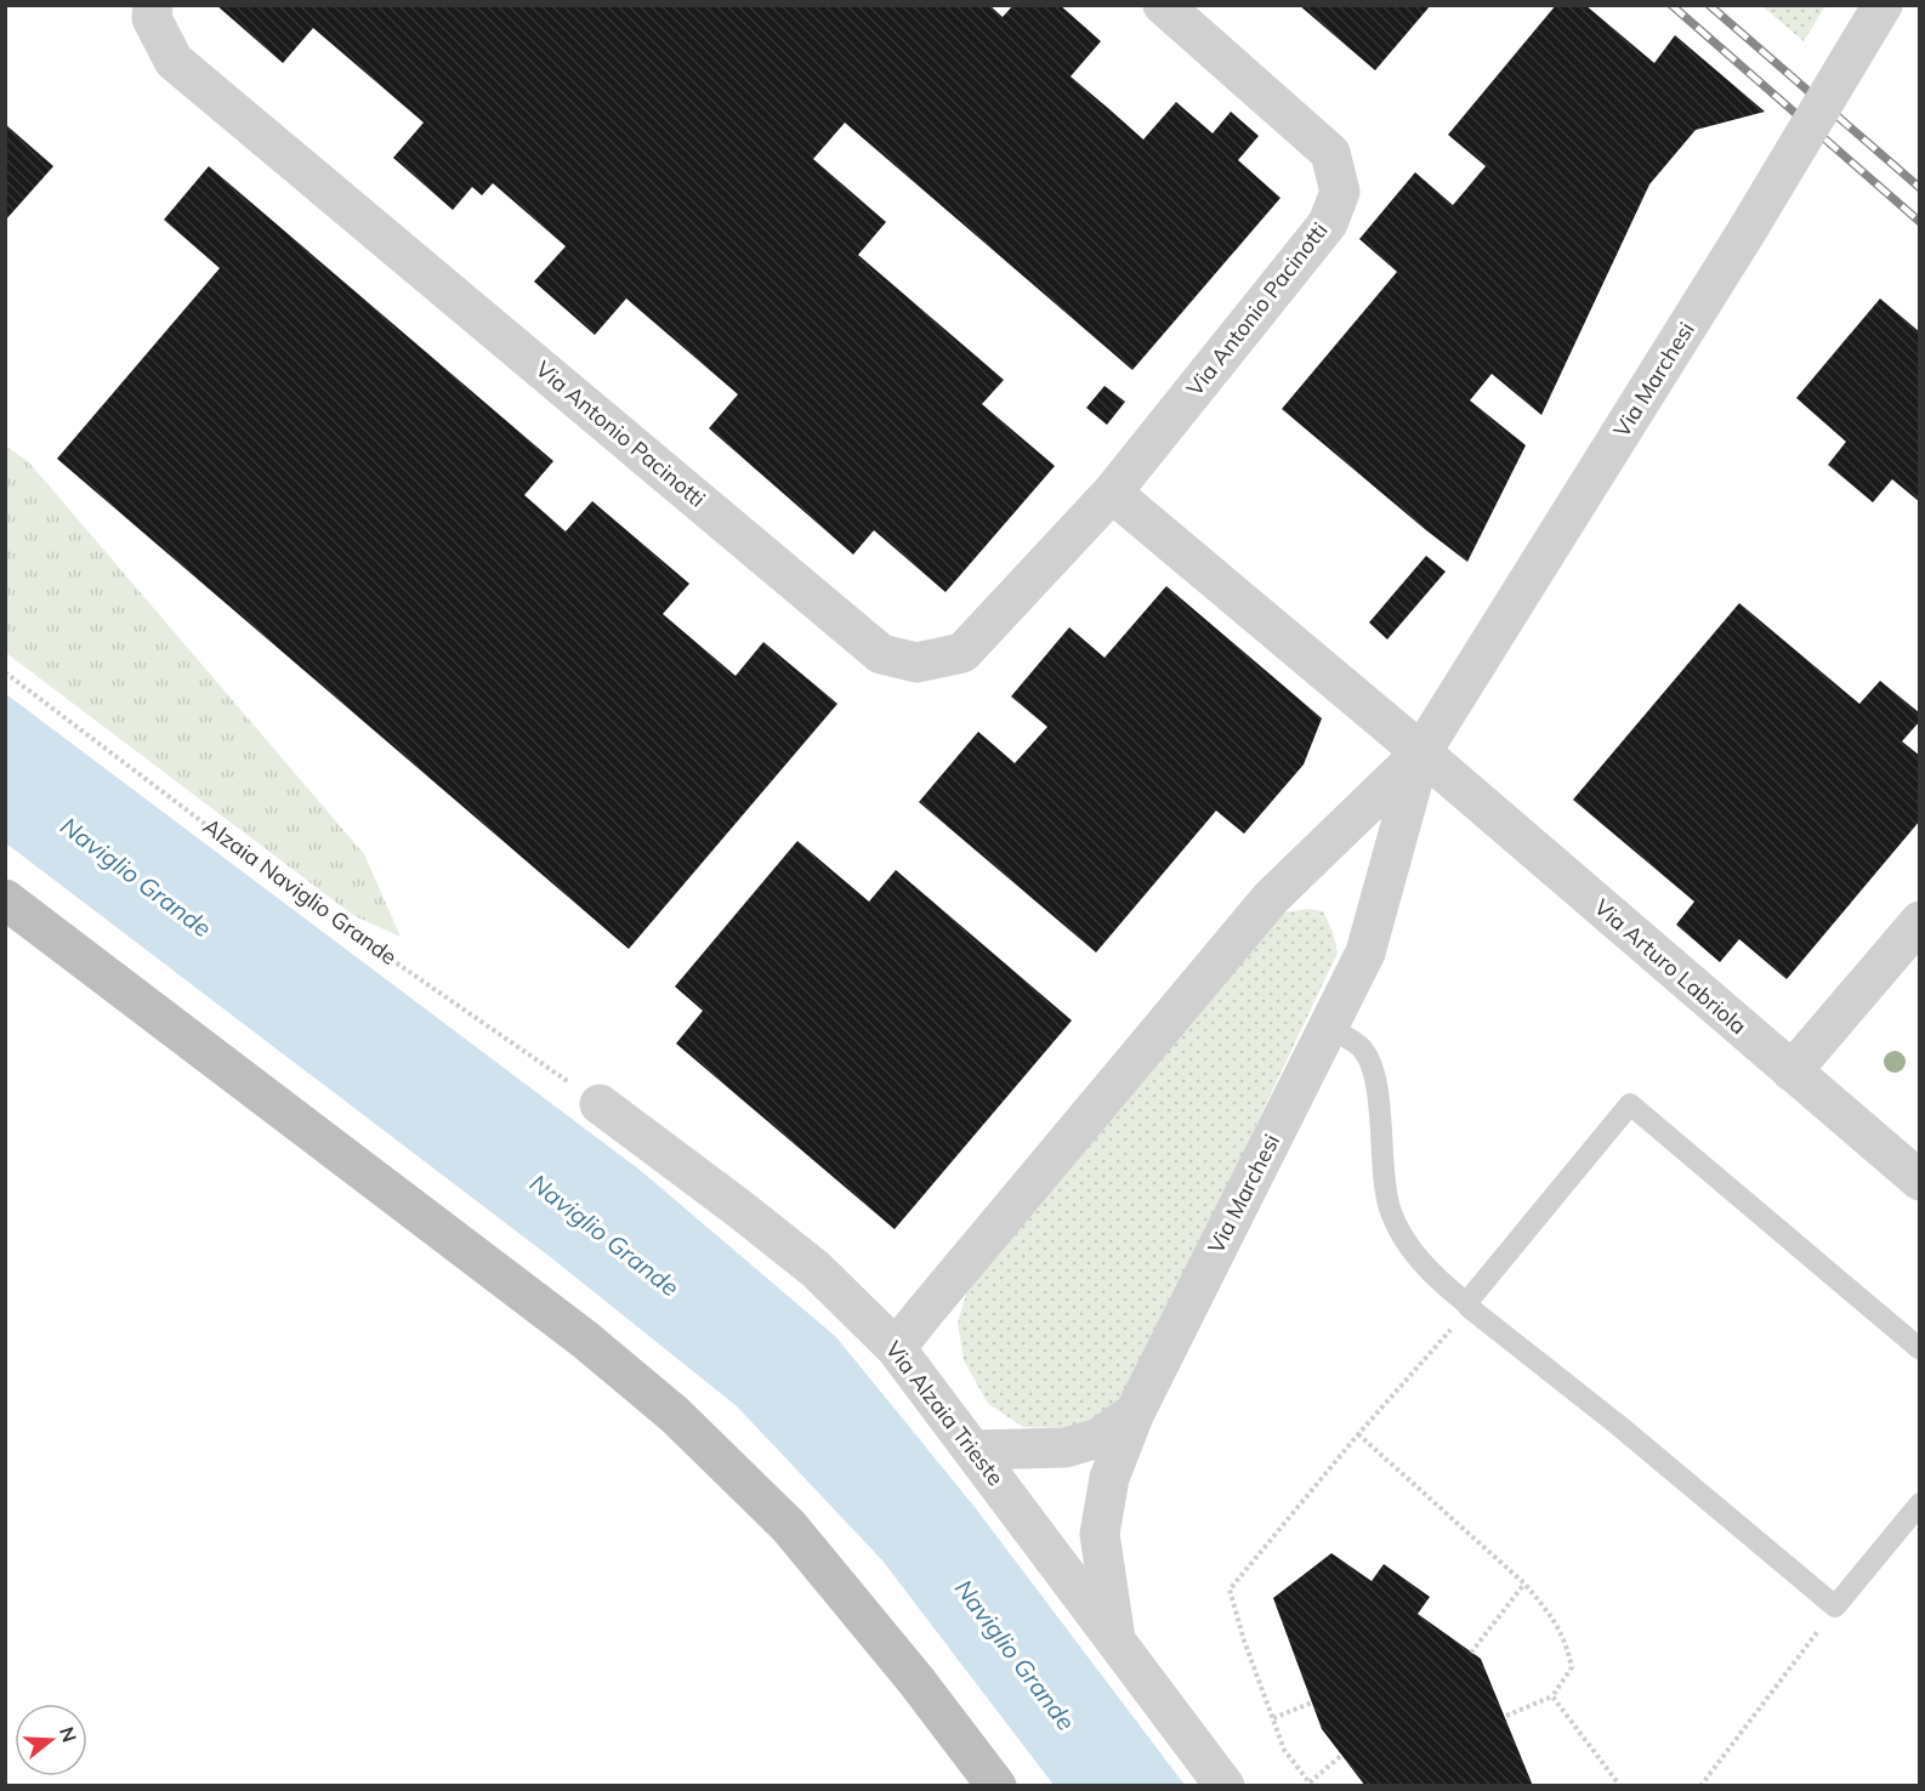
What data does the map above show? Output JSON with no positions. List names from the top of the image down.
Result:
{
  "streets": {
    "street": [
      "Via Antonio Pacinotti",
      "Via Marchesi",
      "Via Arturo Labriola",
      "Via Alzaia Trieste"
    ],
    "path": ["Alzaia Naviglio Grande"]
  },
  "crossings": [
    ["Via Marchesi", "Via Arturo Labriola"],
    ["Via Marchesi", "Via Alzaia Trieste"],
    ["Alzaia Naviglio Grande", "Via Alzaia Trieste"]
  ],
  "water": ["Naviglio Grande"],
  "north": "right"
}
